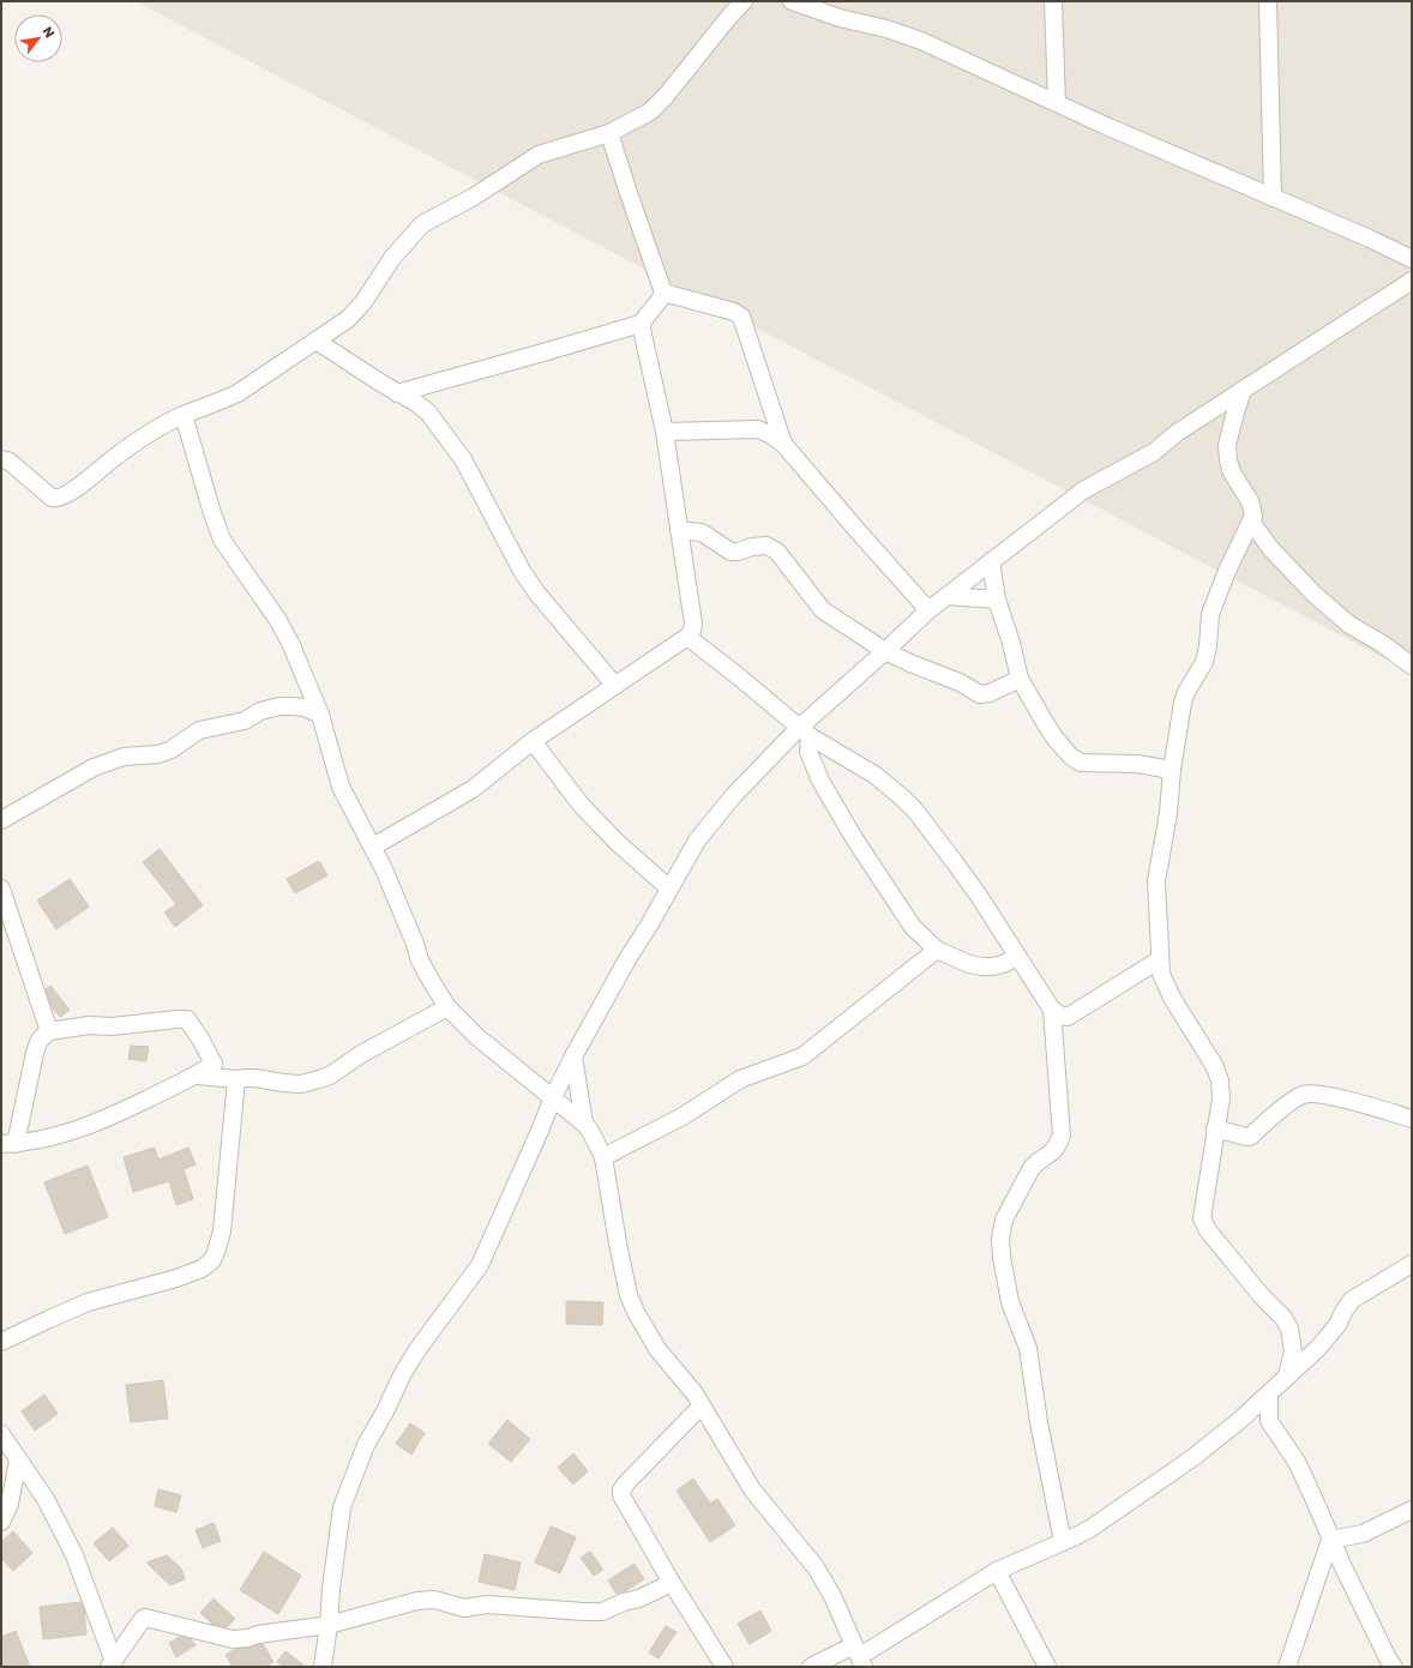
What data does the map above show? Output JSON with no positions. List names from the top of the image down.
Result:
{
  "north": "top right"
}
